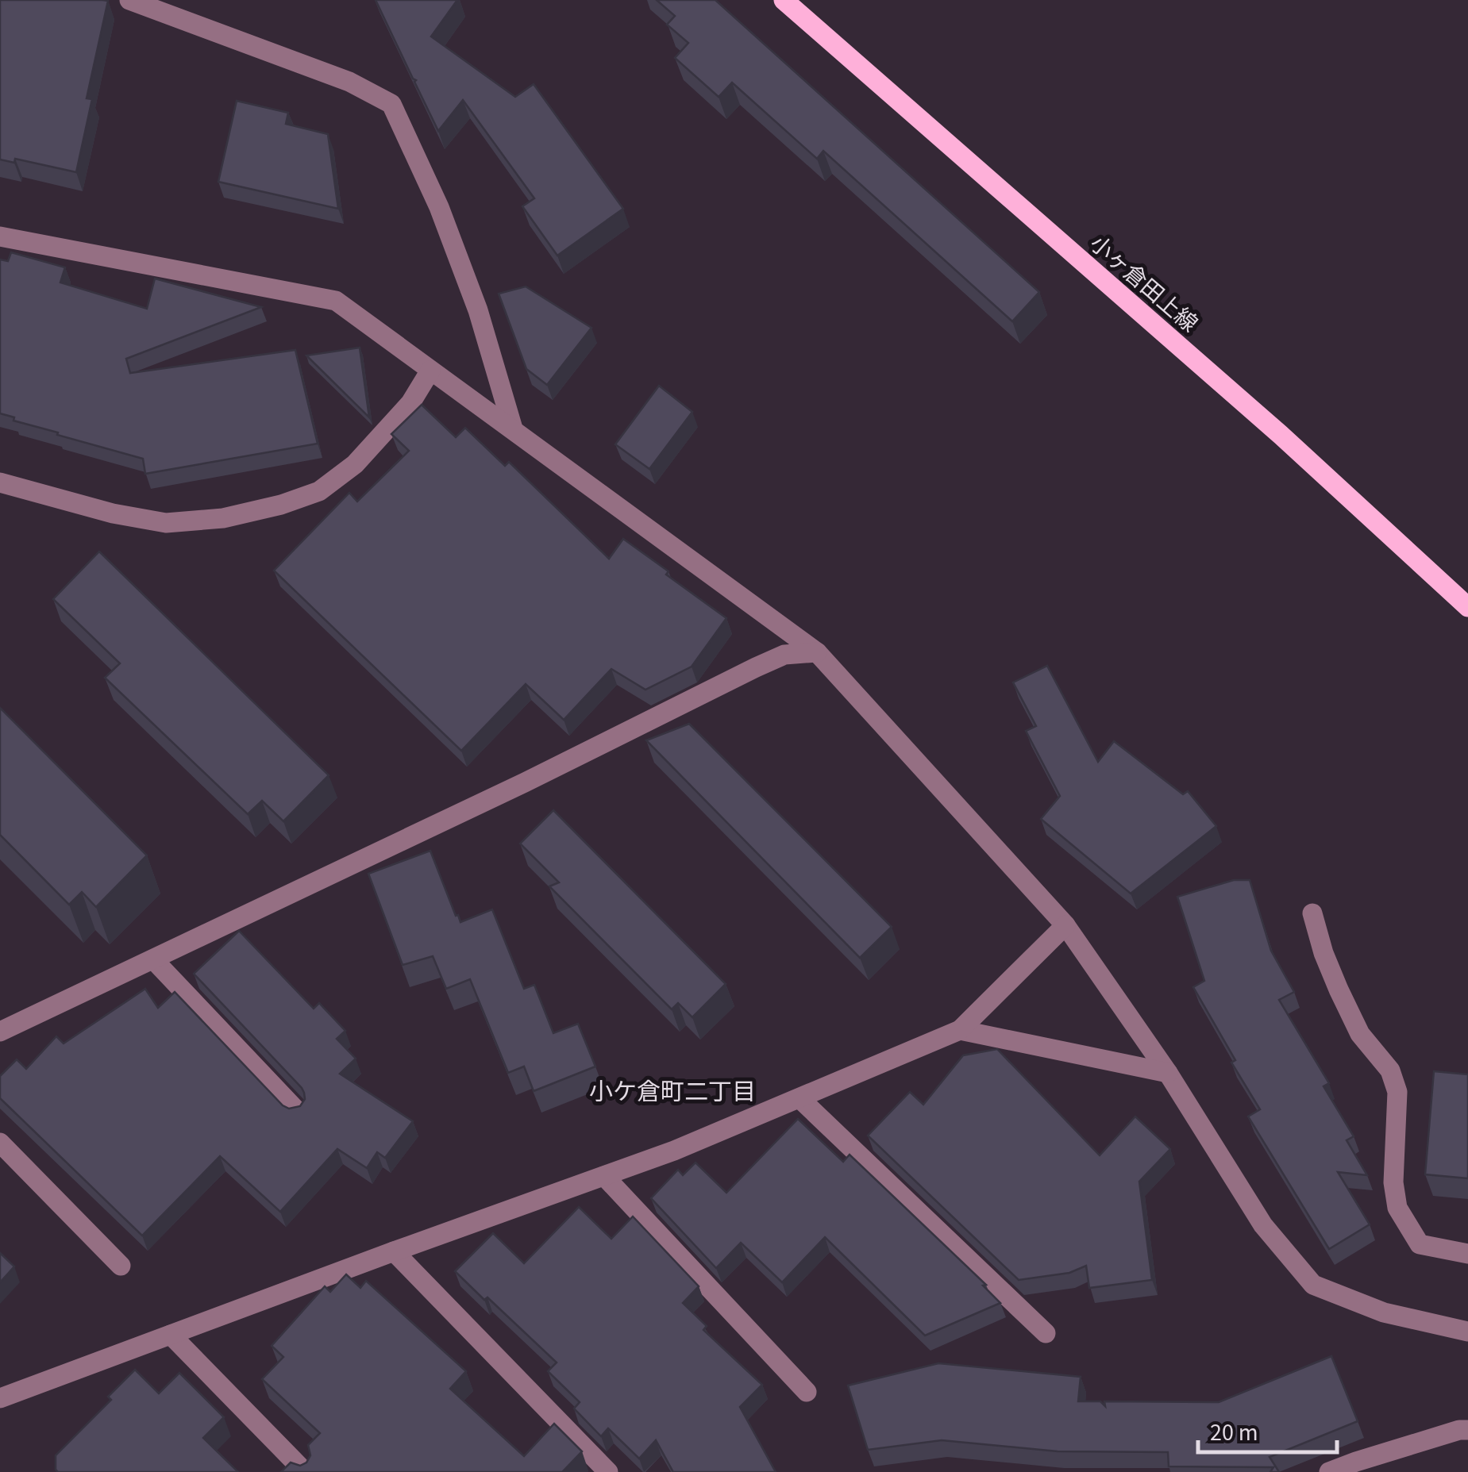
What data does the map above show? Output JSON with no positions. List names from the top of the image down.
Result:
{
  "streets": {
    "main road": ["小ヶ倉田上線"]
  },
  "districts": ["小ケ倉町二丁目"],
  "scale_bar": "20 m"
}
